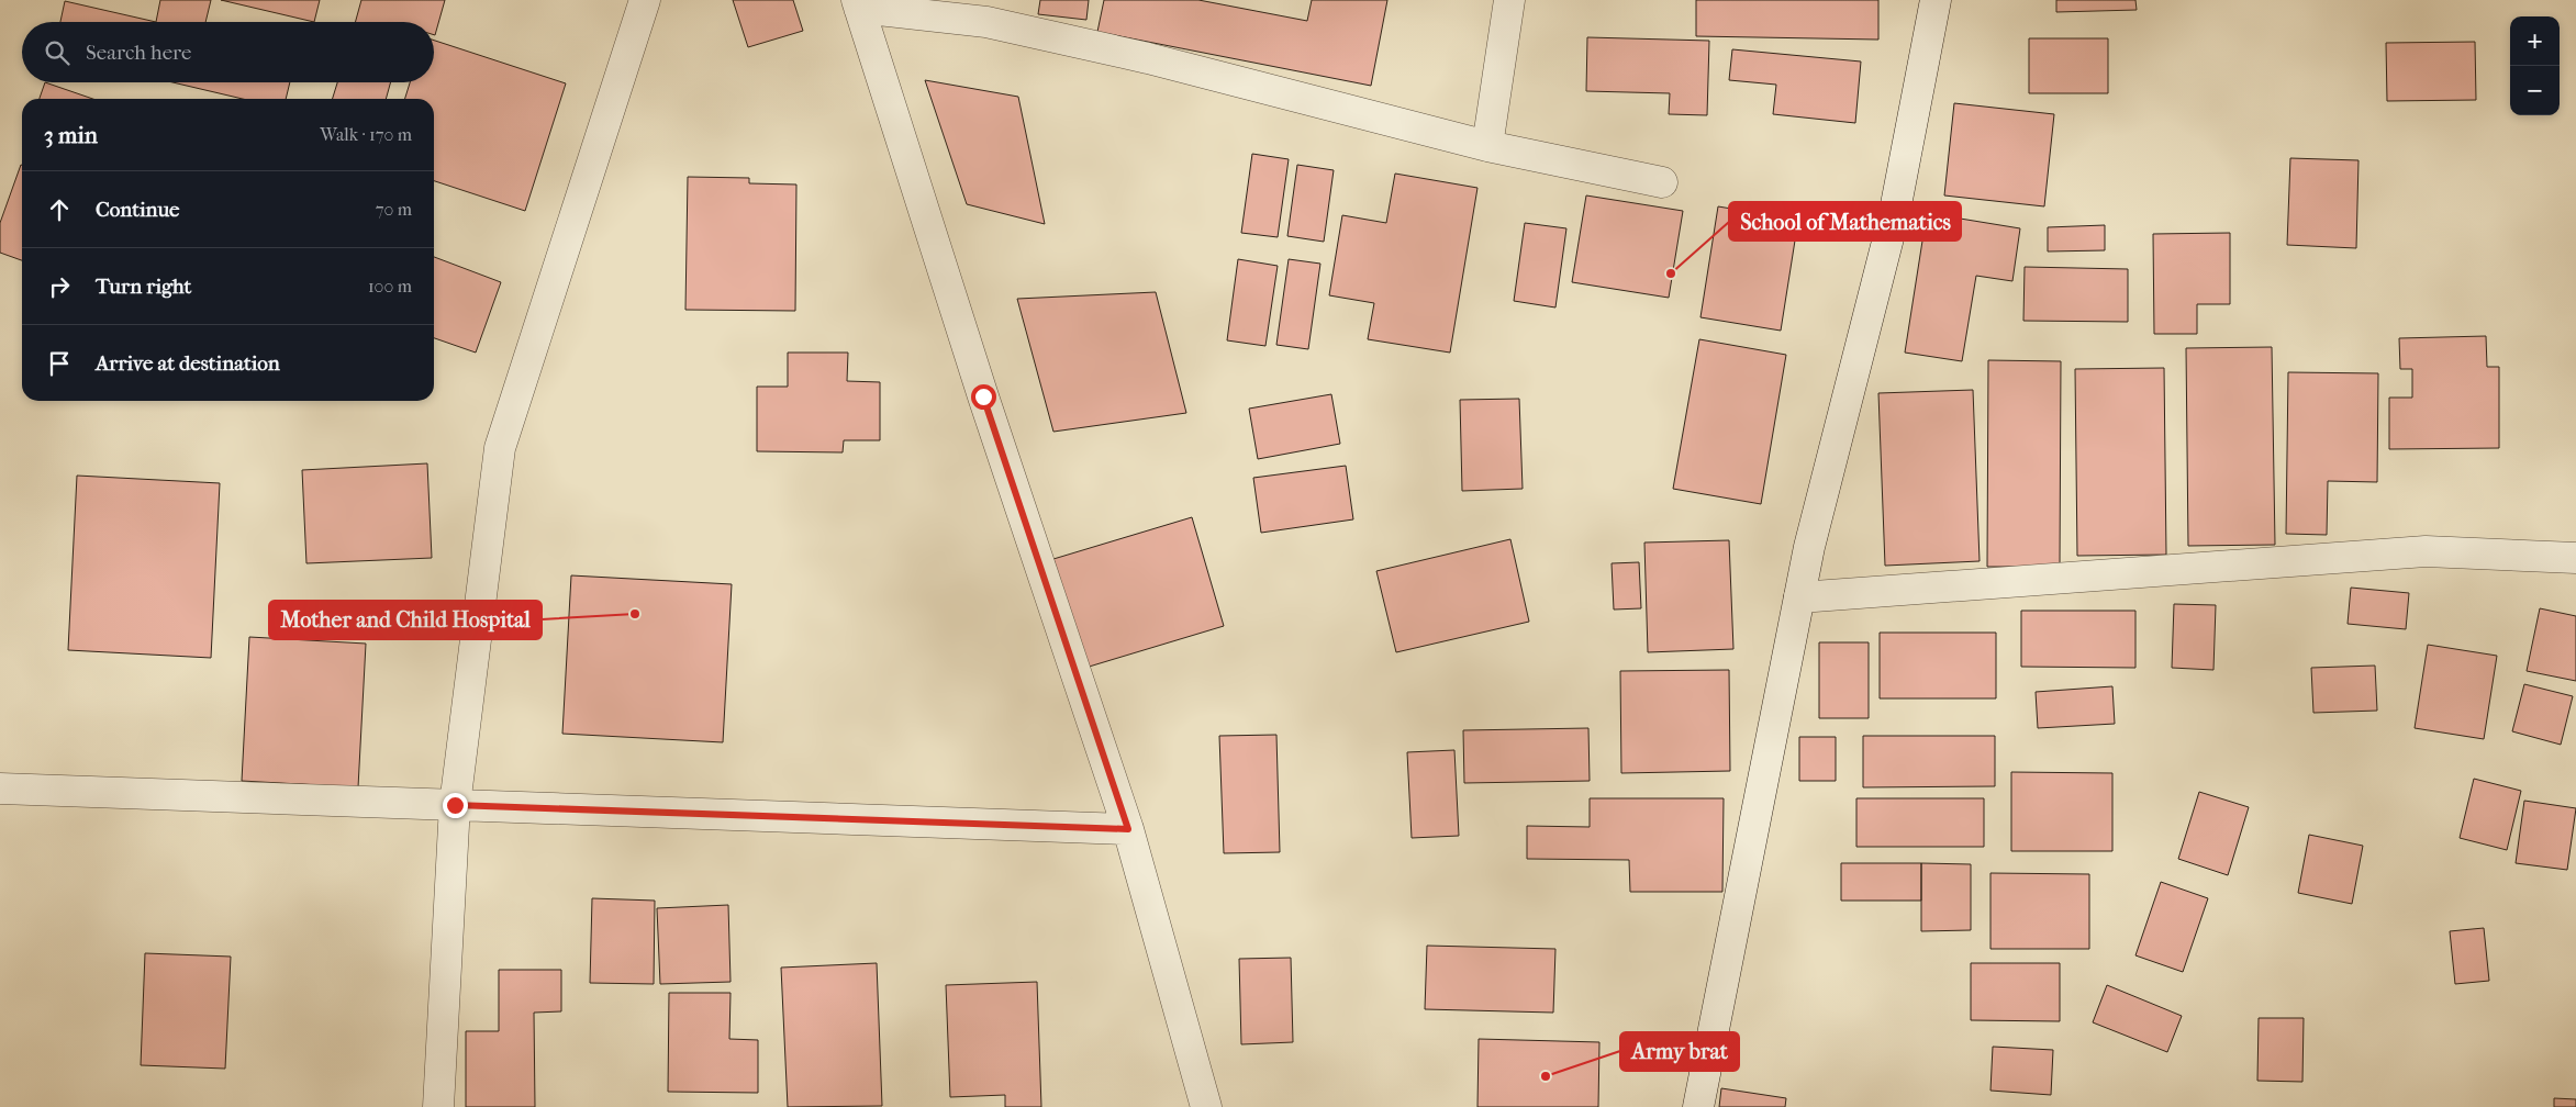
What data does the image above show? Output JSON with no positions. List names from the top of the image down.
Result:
{
  "places": ["School of Mathematics", "Mother and Child Hospital", "Army brat"],
  "page": {
    "map_buttons": ["+", "−"],
    "search": "Search here",
    "heading": ["3 min", "Walk · 170 m"],
    "list": [
      ["Continue", "70 m"],
      ["Turn right", "100 m"],
      "Arrive at destination"
    ]
  }
}
